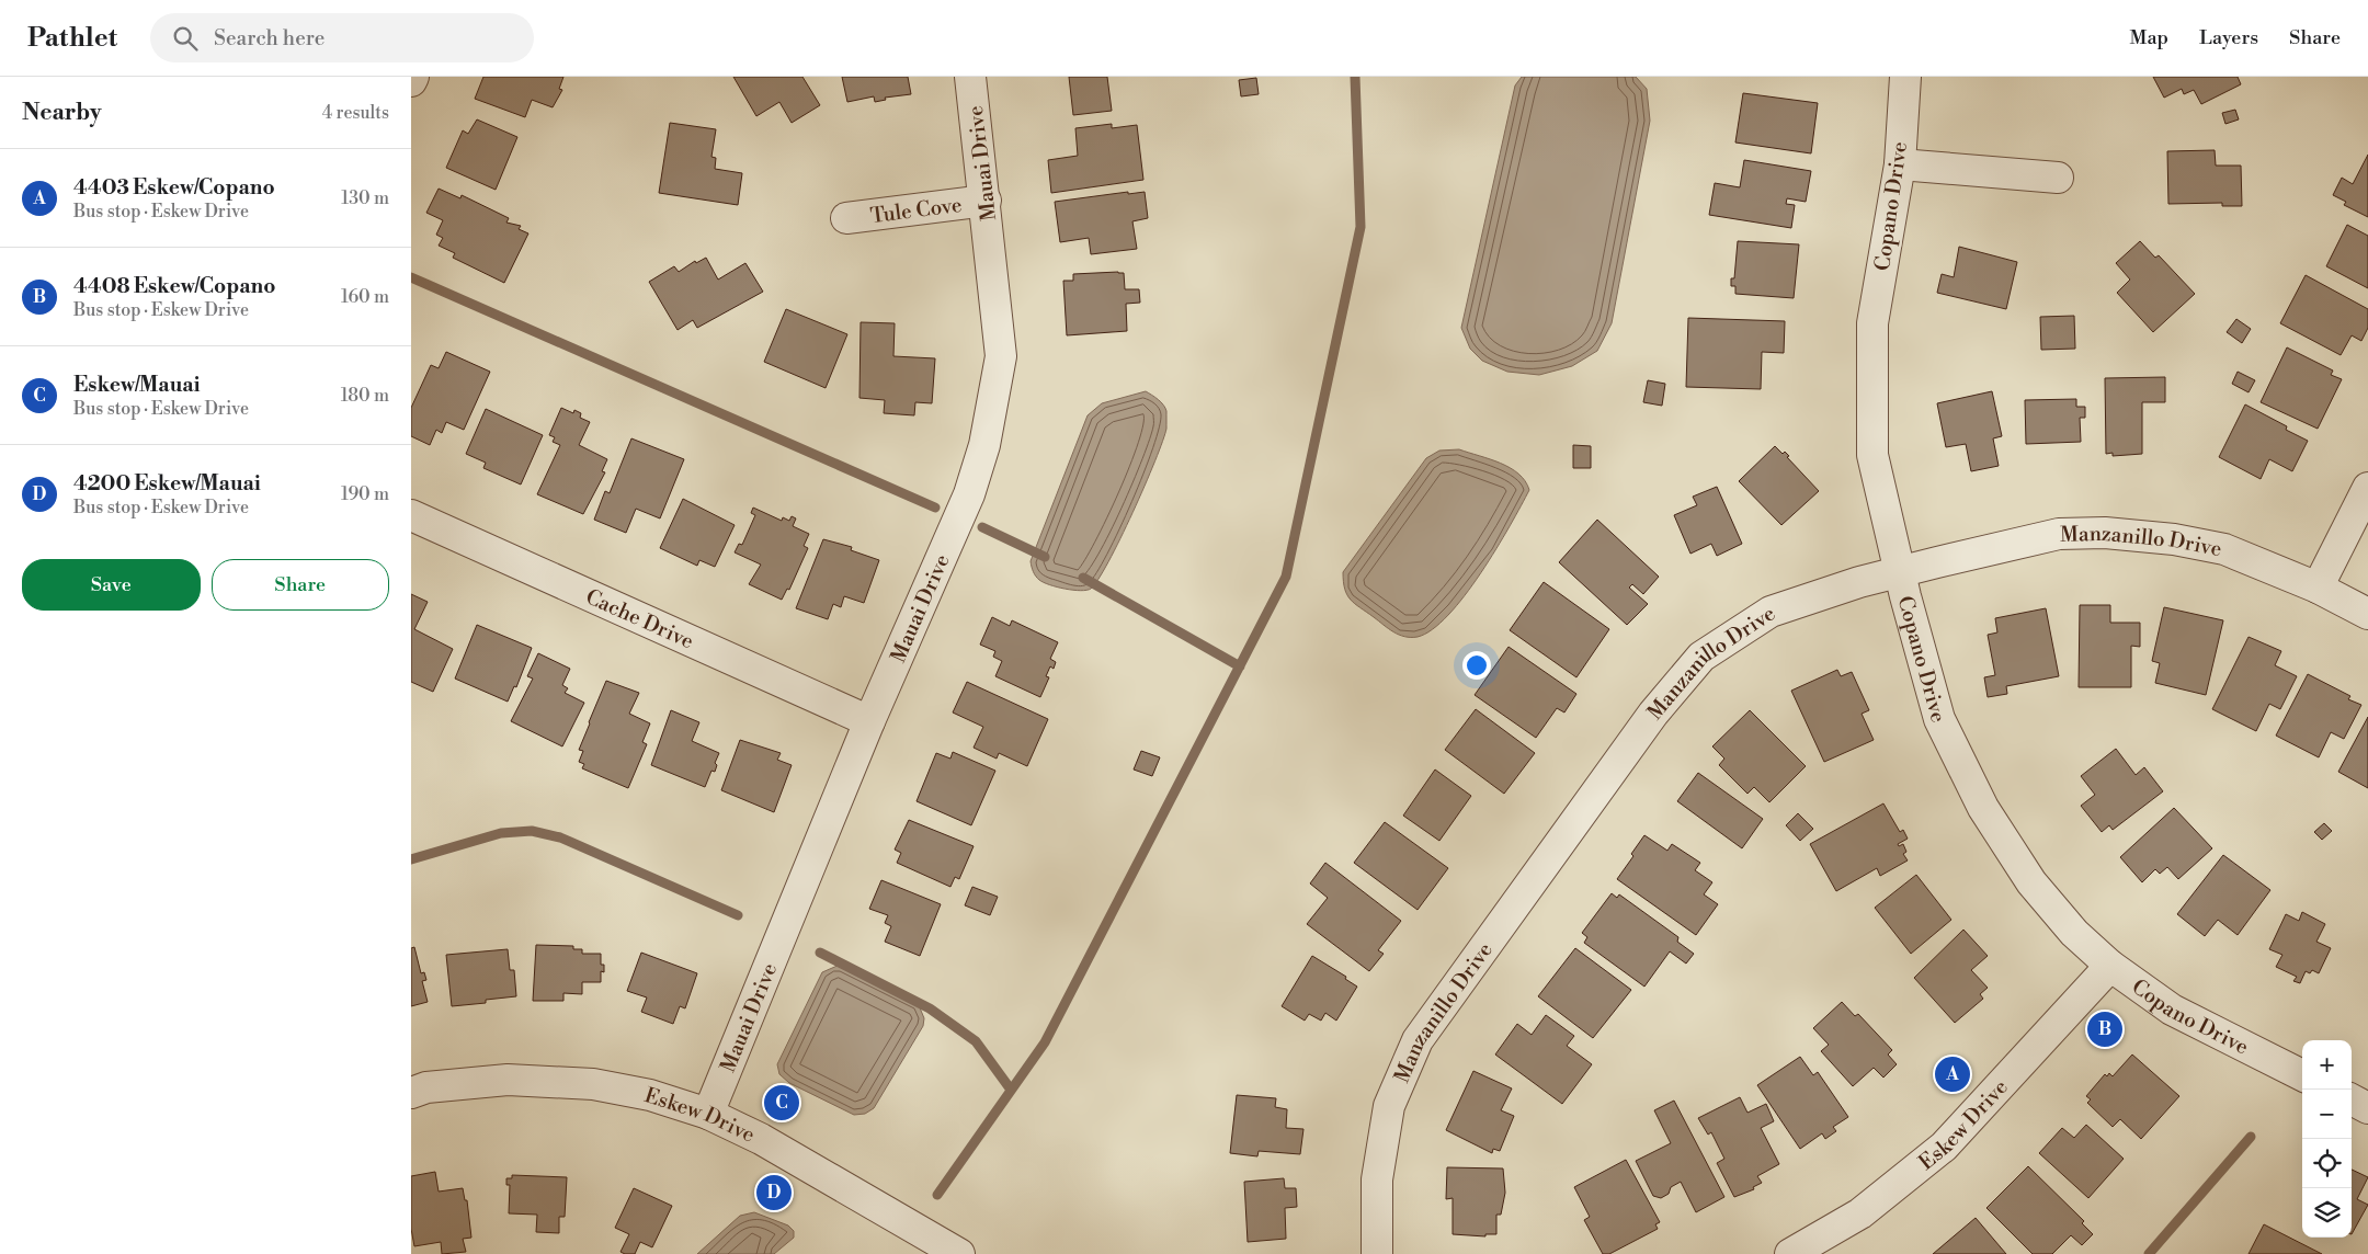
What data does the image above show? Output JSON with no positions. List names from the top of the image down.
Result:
{
  "streets": {
    "street": [
      "Mauai Drive",
      "Copano Drive",
      "Tule Cove",
      "Manzanillo Drive",
      "Cache Drive",
      "Eskew Drive"
    ]
  },
  "crossings": [
    ["Mauai Drive", "Tule Cove"],
    ["Mauai Drive", "Cache Drive"],
    ["Mauai Drive", "Eskew Drive"],
    ["Copano Drive", "Manzanillo Drive"],
    ["Copano Drive", "Eskew Drive"]
  ],
  "page": {
    "header": "Pathlet",
    "search": "Search here",
    "nav": ["Map", "Layers", "Share"],
    "heading": ["Nearby", "4 results"],
    "list": [
      {
        "mark": "A",
        "name": "4403 Eskew/Copano",
        "note": "Bus stop · Eskew Drive",
        "value": "130 m"
      },
      {
        "mark": "B",
        "name": "4408 Eskew/Copano",
        "note": "Bus stop · Eskew Drive",
        "value": "160 m"
      },
      {
        "mark": "C",
        "name": "Eskew/Mauai",
        "note": "Bus stop · Eskew Drive",
        "value": "180 m"
      },
      {
        "mark": "D",
        "name": "4200 Eskew/Mauai",
        "note": "Bus stop · Eskew Drive",
        "value": "190 m"
      }
    ],
    "buttons": ["Save", "Share"],
    "pins": [
      "B",
      "A",
      "C",
      "D"
    ],
    "map_buttons": ["+", "−"]
  }
}
